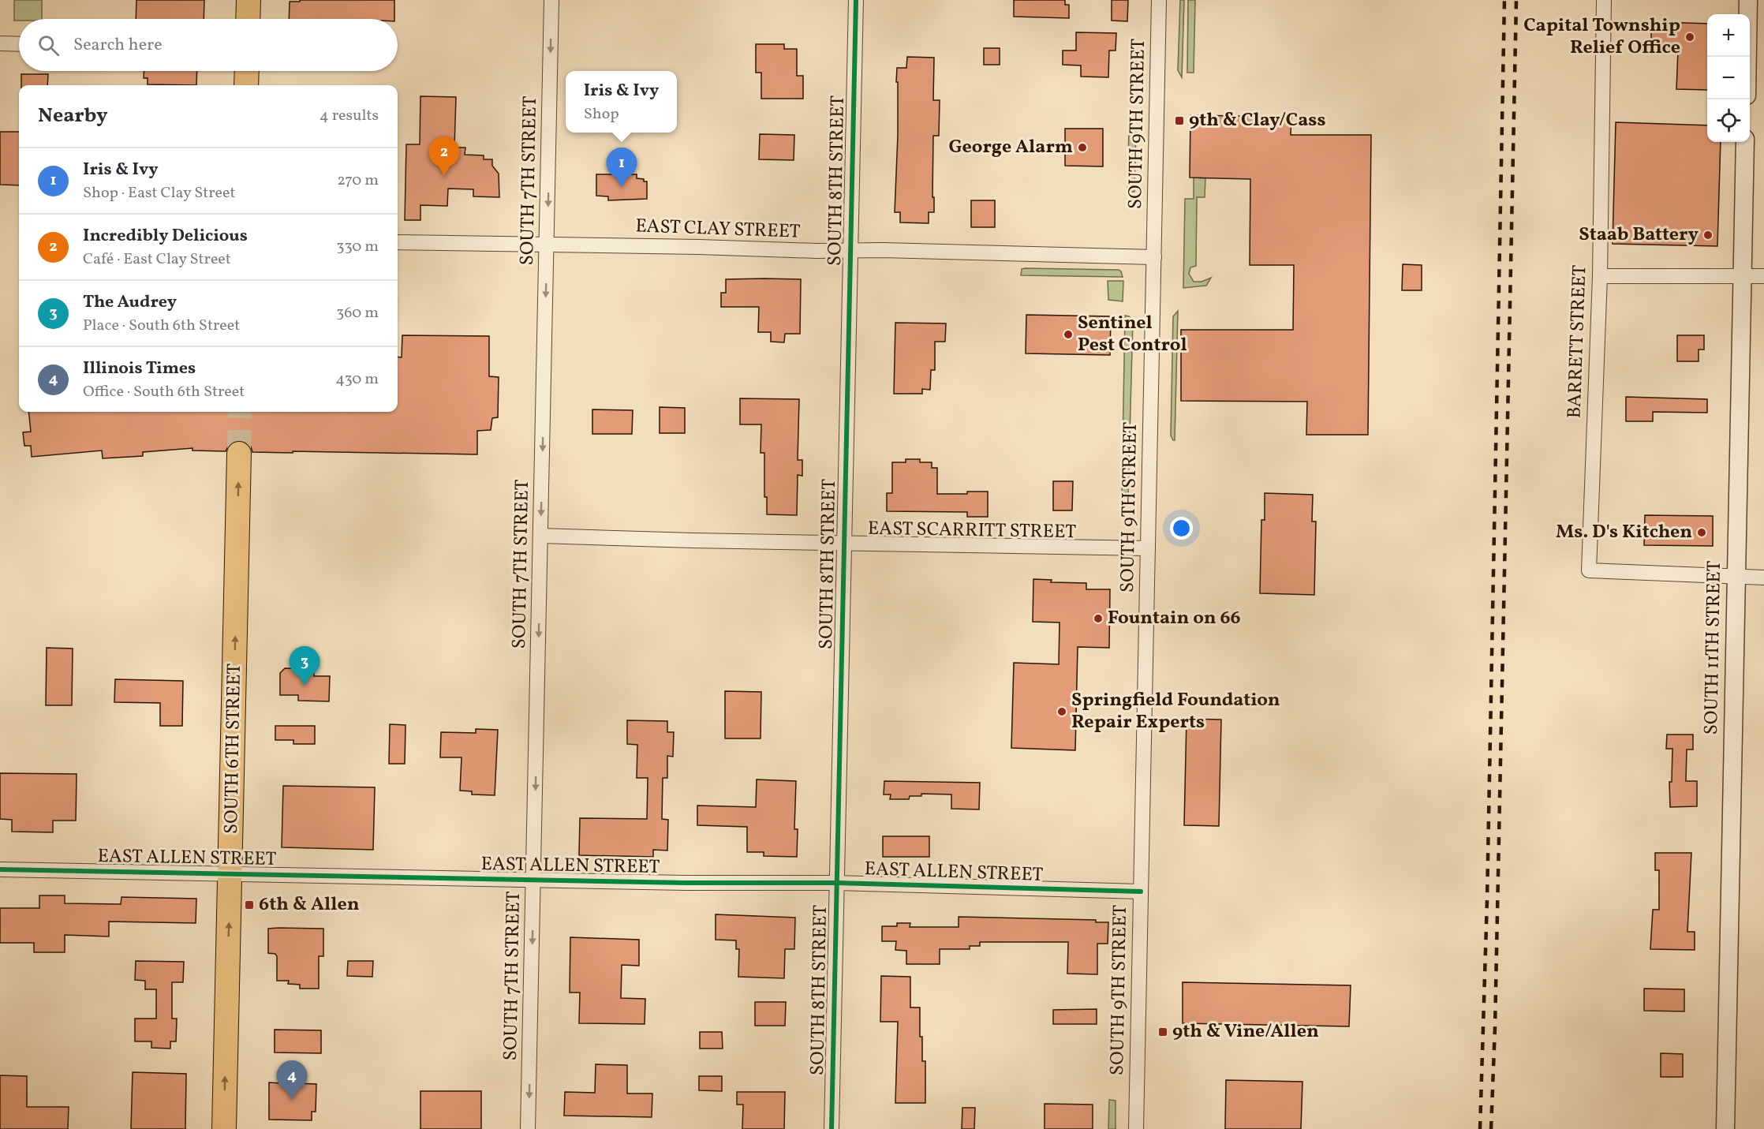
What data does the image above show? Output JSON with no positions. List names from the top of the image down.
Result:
{
  "streets": {
    "main road": ["SOUTH 6TH STREET"],
    "street": [
      "SOUTH 9TH STREET",
      "SOUTH 7TH STREET",
      "SOUTH 8TH STREET",
      "EAST CLAY STREET",
      "BARRETT STREET",
      "EAST SCARRITT STREET",
      "SOUTH 11TH STREET",
      "EAST ALLEN STREET"
    ]
  },
  "crossings": [
    ["SOUTH 9TH STREET", "EAST CLAY STREET"],
    ["SOUTH 9TH STREET", "EAST SCARRITT STREET"],
    ["SOUTH 9TH STREET", "EAST ALLEN STREET"],
    ["SOUTH 7TH STREET", "EAST CLAY STREET"],
    ["SOUTH 7TH STREET", "EAST SCARRITT STREET"],
    ["SOUTH 7TH STREET", "EAST ALLEN STREET"],
    ["SOUTH 8TH STREET", "EAST CLAY STREET"],
    ["SOUTH 8TH STREET", "EAST SCARRITT STREET"],
    ["SOUTH 8TH STREET", "EAST ALLEN STREET"],
    ["BARRETT STREET", "SOUTH 11TH STREET"],
    ["SOUTH 6TH STREET", "EAST ALLEN STREET"]
  ],
  "one_way": ["SOUTH 7TH STREET", "SOUTH 6TH STREET"],
  "places": {
    "other": [
      "Capital Township Relief Office",
      "George Alarm",
      "Staab Battery",
      "Sentinel Pest Control",
      "Ms. D's Kitchen",
      "Fountain on 66",
      "Springfield Foundation Repair Experts"
    ],
    "transit": ["9th & Clay/Cass", "6th & Allen", "9th & Vine/Allen"]
  },
  "page": {
    "map_buttons": ["+", "−"],
    "search": "Search here",
    "popup": ["Iris & Ivy", "Shop"],
    "heading": ["Nearby", "4 results"],
    "pins": [
      "2",
      "1",
      "3",
      "4"
    ],
    "list": [
      {
        "mark": "1",
        "name": "Iris & Ivy",
        "note": "Shop · East Clay Street",
        "value": "270 m"
      },
      {
        "mark": "2",
        "name": "Incredibly Delicious",
        "note": "Café · East Clay Street",
        "value": "330 m"
      },
      {
        "mark": "3",
        "name": "The Audrey",
        "note": "Place · South 6th Street",
        "value": "360 m"
      },
      {
        "mark": "4",
        "name": "Illinois Times",
        "note": "Office · South 6th Street",
        "value": "430 m"
      }
    ]
  }
}
